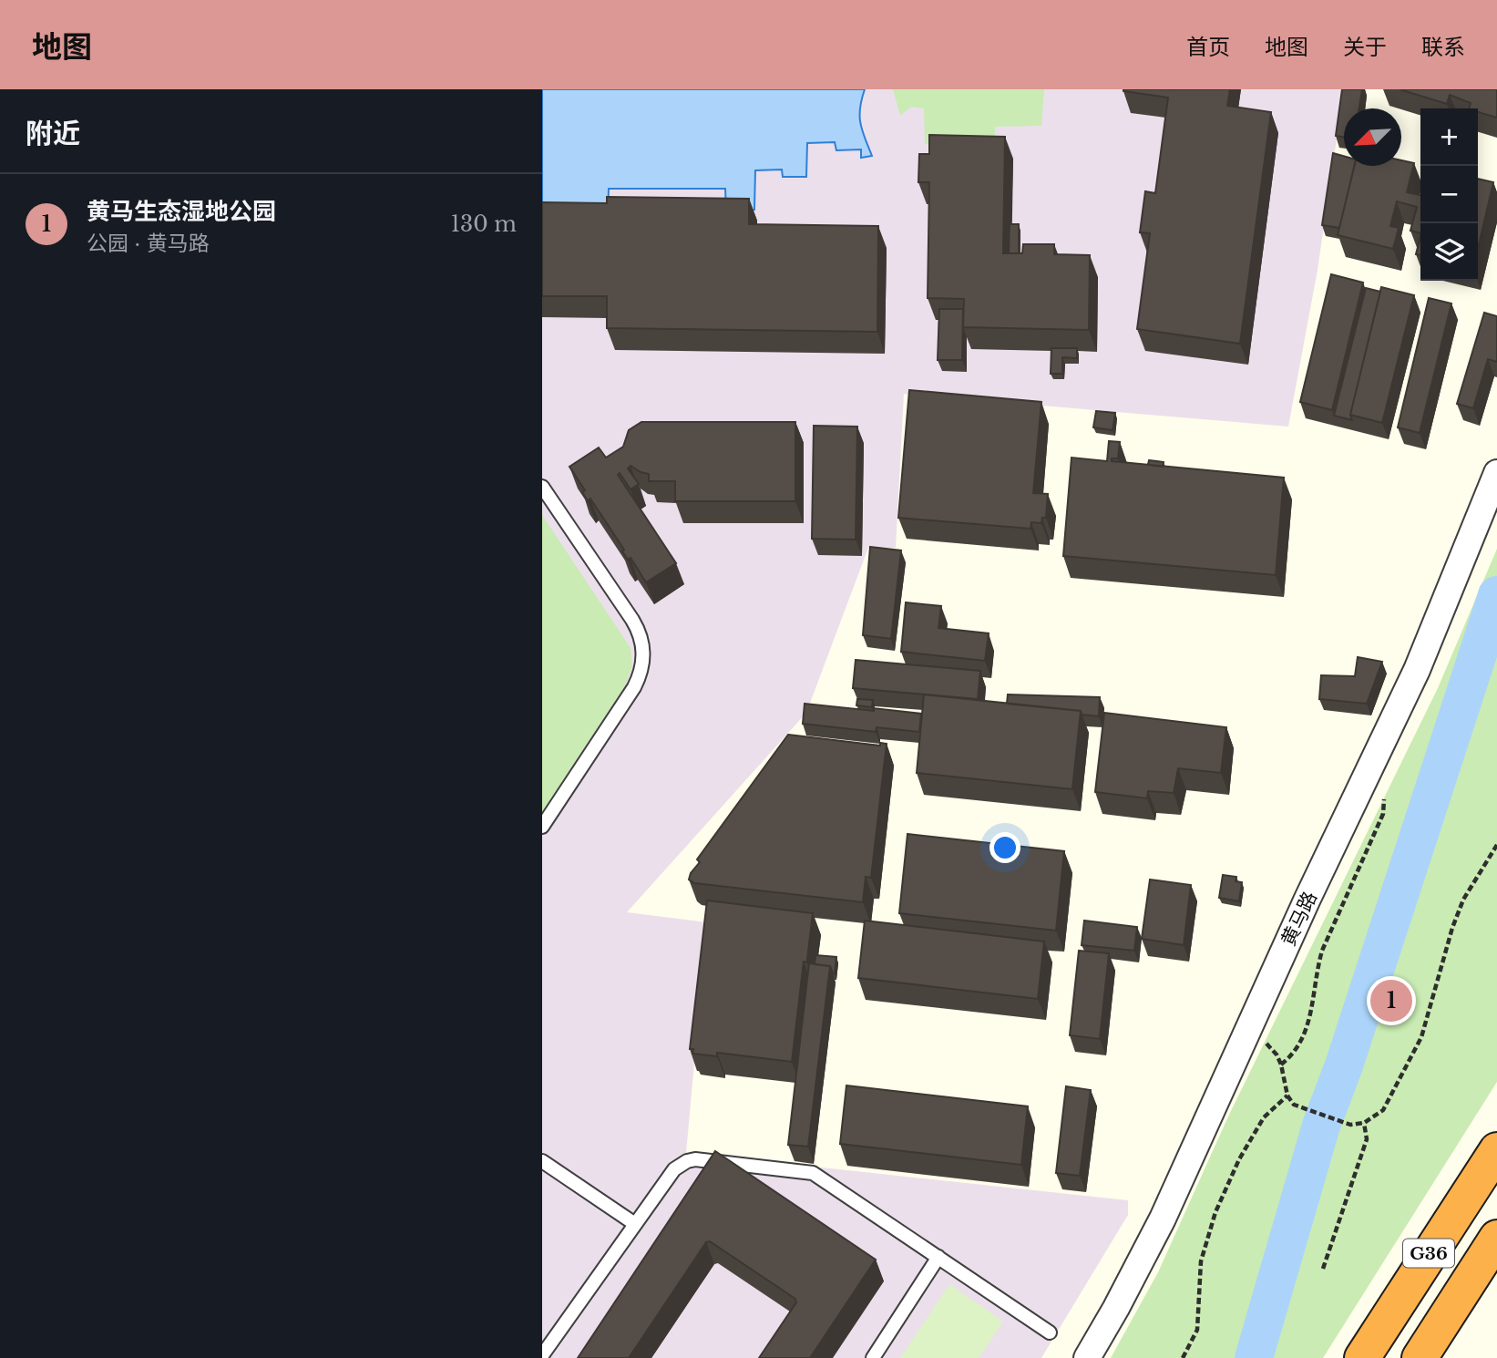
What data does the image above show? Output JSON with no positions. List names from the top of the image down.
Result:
{
  "streets": {
    "highway": ["G36"],
    "street": ["黄马路"]
  },
  "north": "bottom left",
  "page": {
    "header": "地图",
    "nav": [
      "首页",
      "地图",
      "关于",
      "联系"
    ],
    "heading": "附近",
    "map_buttons": ["+", "−"],
    "list": [
      {
        "mark": "1",
        "name": "黄马生态湿地公园",
        "note": "公园 · 黄马路",
        "value": "130 m"
      }
    ],
    "pins": "1"
  }
}
